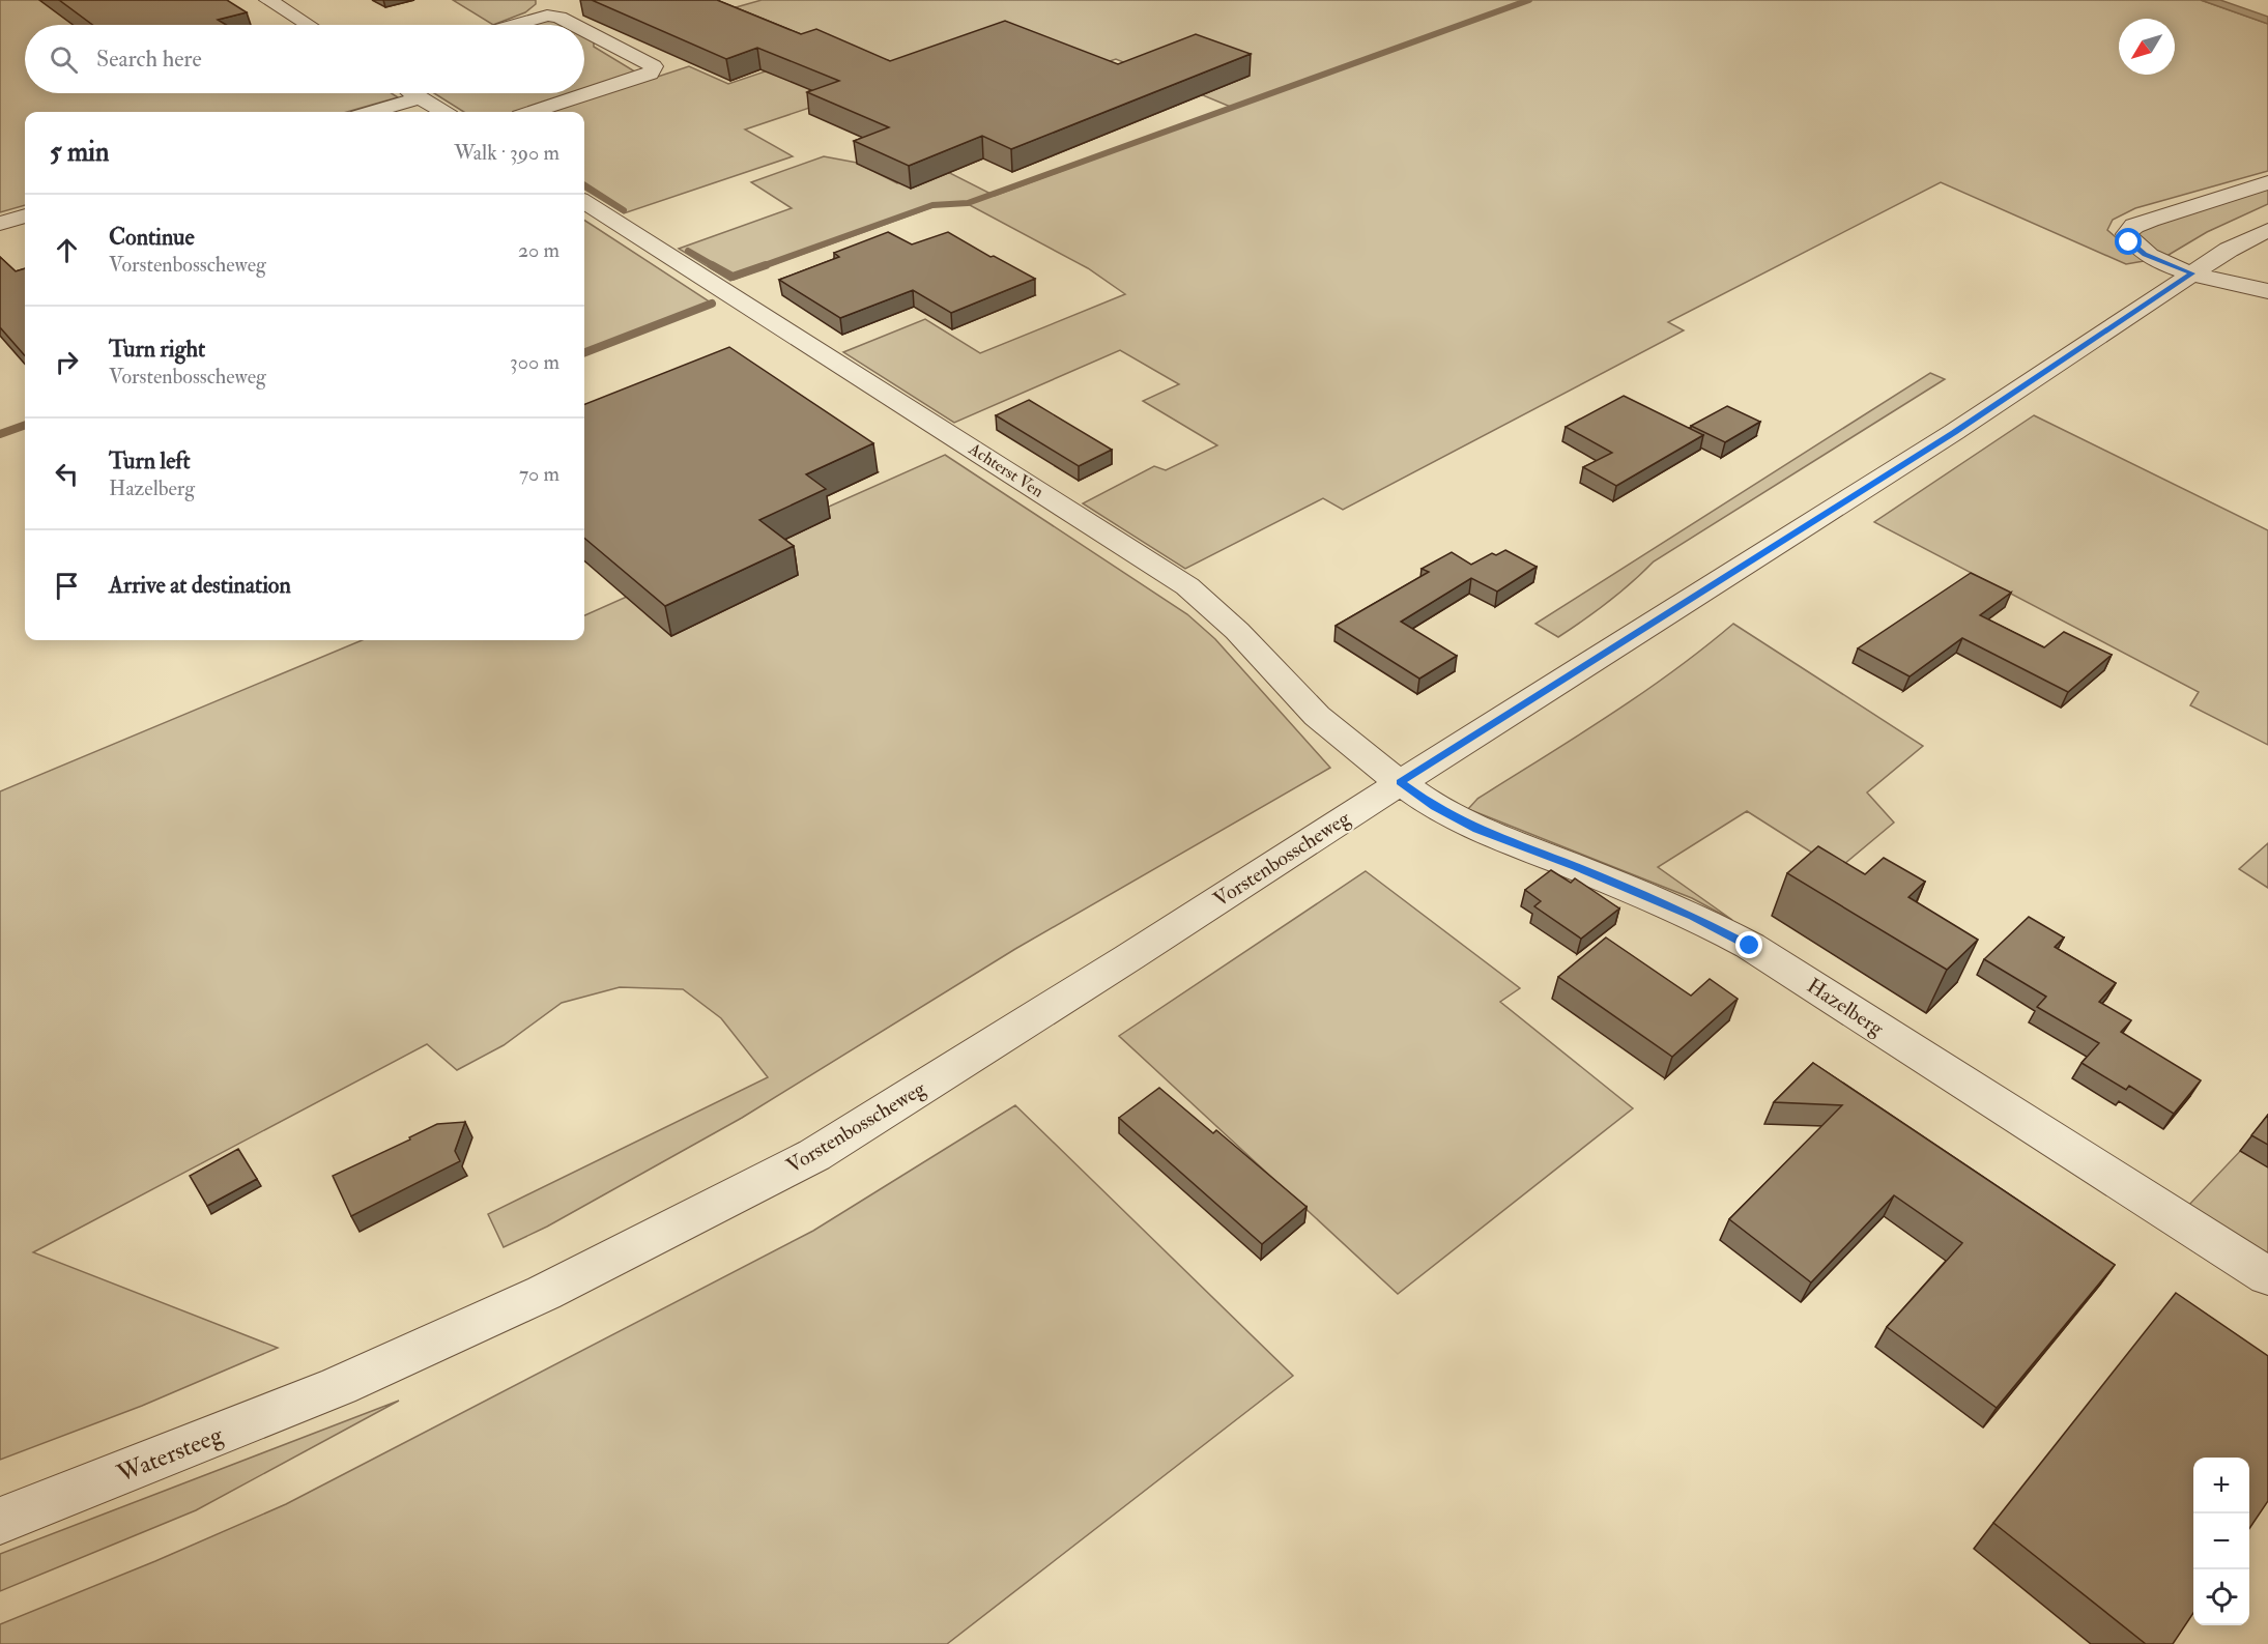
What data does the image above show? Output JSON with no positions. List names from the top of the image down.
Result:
{
  "streets": {
    "street": [
      "Achterst Ven",
      "Vorstenbosscheweg",
      "Hazelberg",
      "Watersteeg"
    ]
  },
  "crossings": [
    ["Achterst Ven", "Vorstenbosscheweg"],
    ["Achterst Ven", "Hazelberg"],
    ["Vorstenbosscheweg", "Hazelberg"],
    ["Vorstenbosscheweg", "Watersteeg"]
  ],
  "north": "bottom left",
  "page": {
    "search": "Search here",
    "heading": ["5 min", "Walk · 390 m"],
    "list": [
      ["Continue", "Vorstenbosscheweg", "20 m"],
      ["Turn right", "Vorstenbosscheweg", "300 m"],
      ["Turn left", "Hazelberg", "70 m"],
      "Arrive at destination"
    ],
    "map_buttons": ["+", "−"]
  }
}
